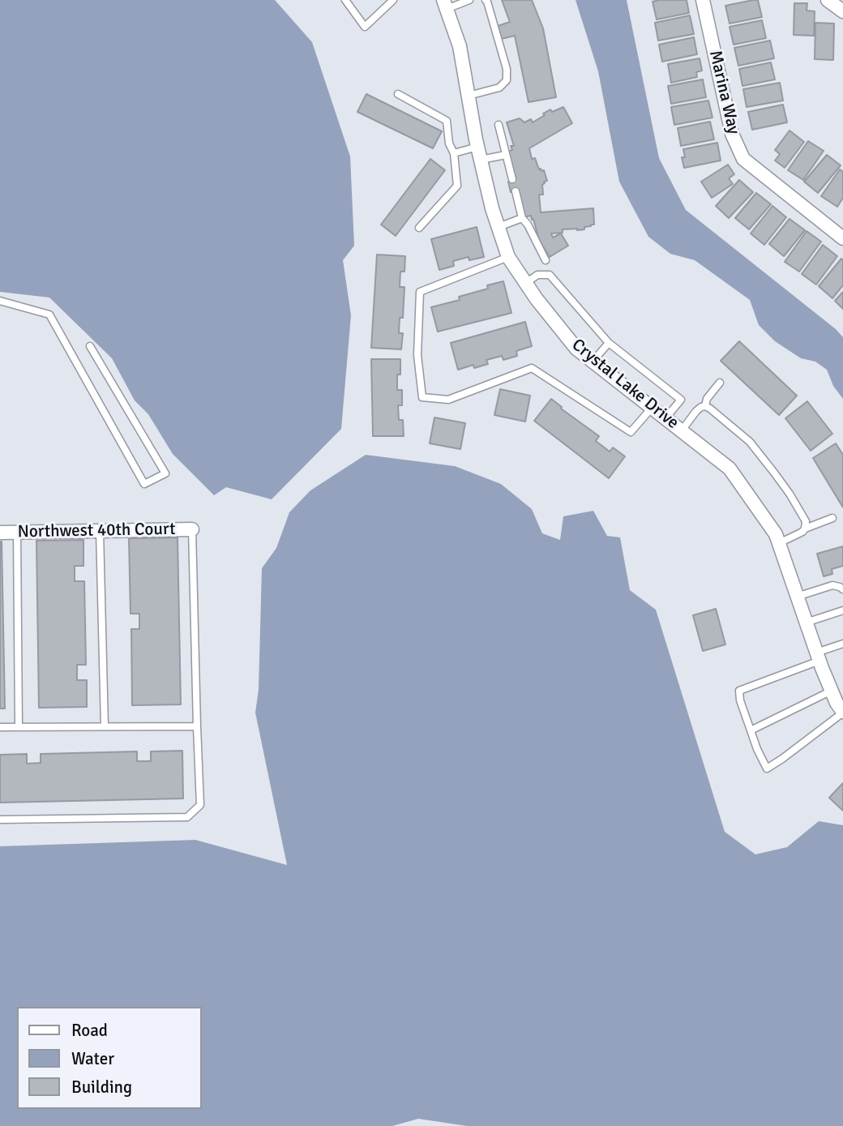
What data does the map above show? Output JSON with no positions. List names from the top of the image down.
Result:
{
  "streets": {
    "street": ["Marina Way", "Crystal Lake Drive", "Northwest 40th Court"]
  },
  "legend": ["Road", "Water", "Building"]
}
